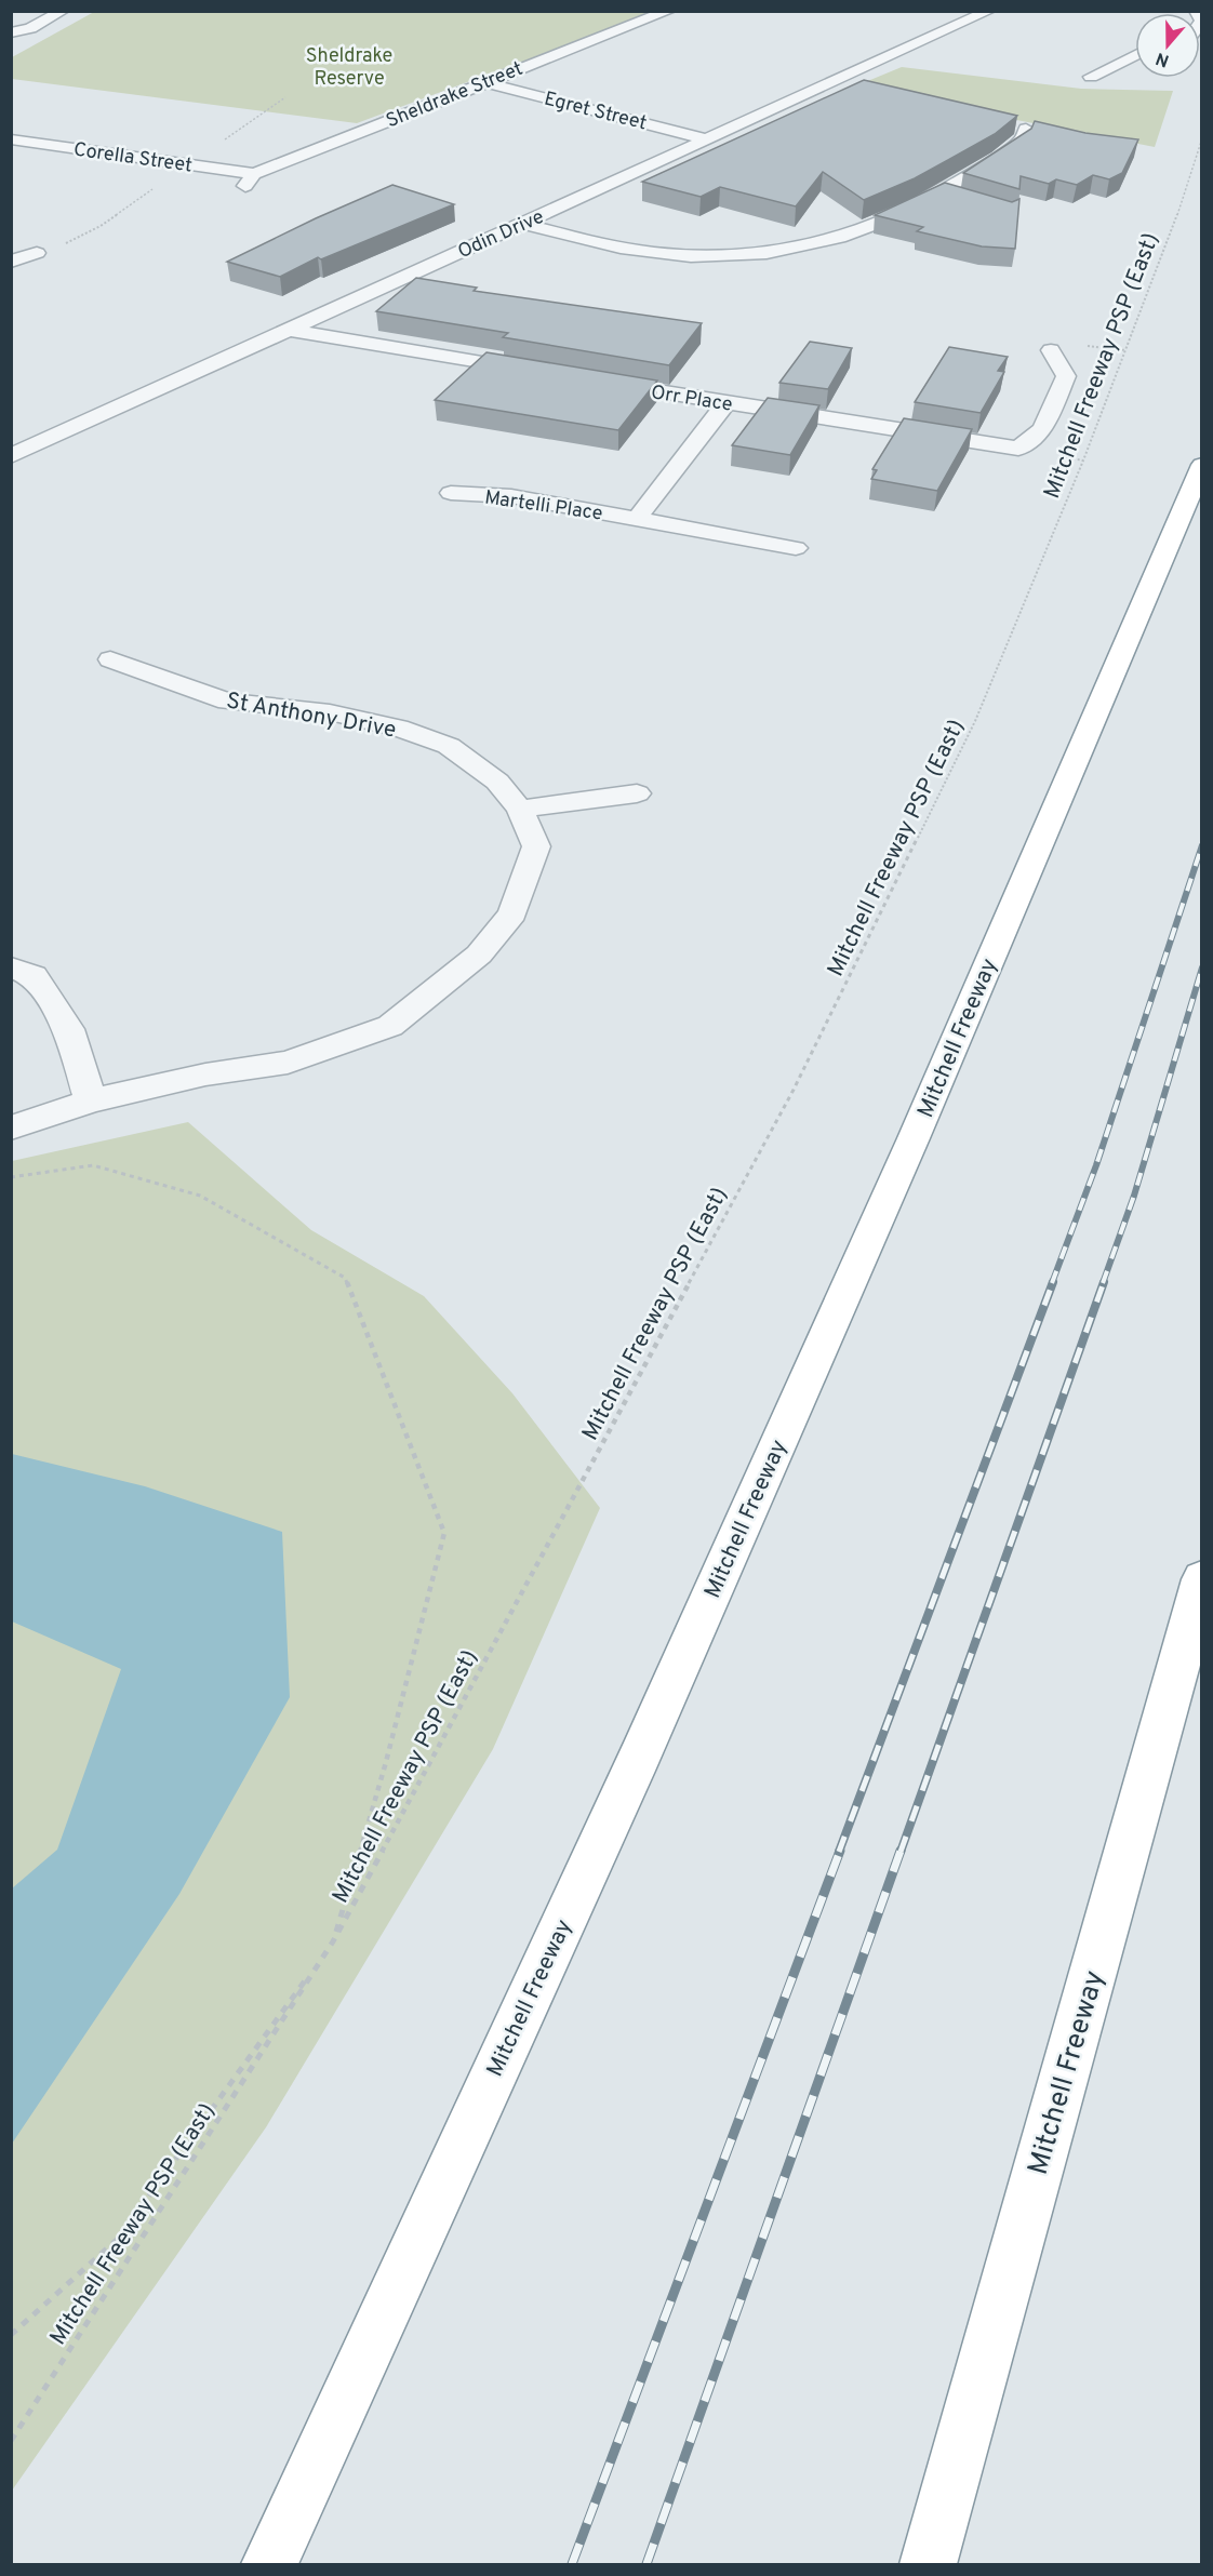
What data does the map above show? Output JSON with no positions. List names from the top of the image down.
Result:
{
  "streets": {
    "highway": ["Mitchell Freeway"],
    "street": [
      "Sheldrake Street",
      "Egret Street",
      "Corella Street",
      "Odin Drive",
      "Orr Place",
      "Martelli Place",
      "St Anthony Drive"
    ],
    "path": ["Mitchell Freeway PSP (East)"]
  },
  "crossings": [
    ["Sheldrake Street", "Egret Street"],
    ["Sheldrake Street", "Corella Street"],
    ["Egret Street", "Odin Drive"]
  ],
  "parks": ["Sheldrake Reserve"],
  "north": "bottom"
}
